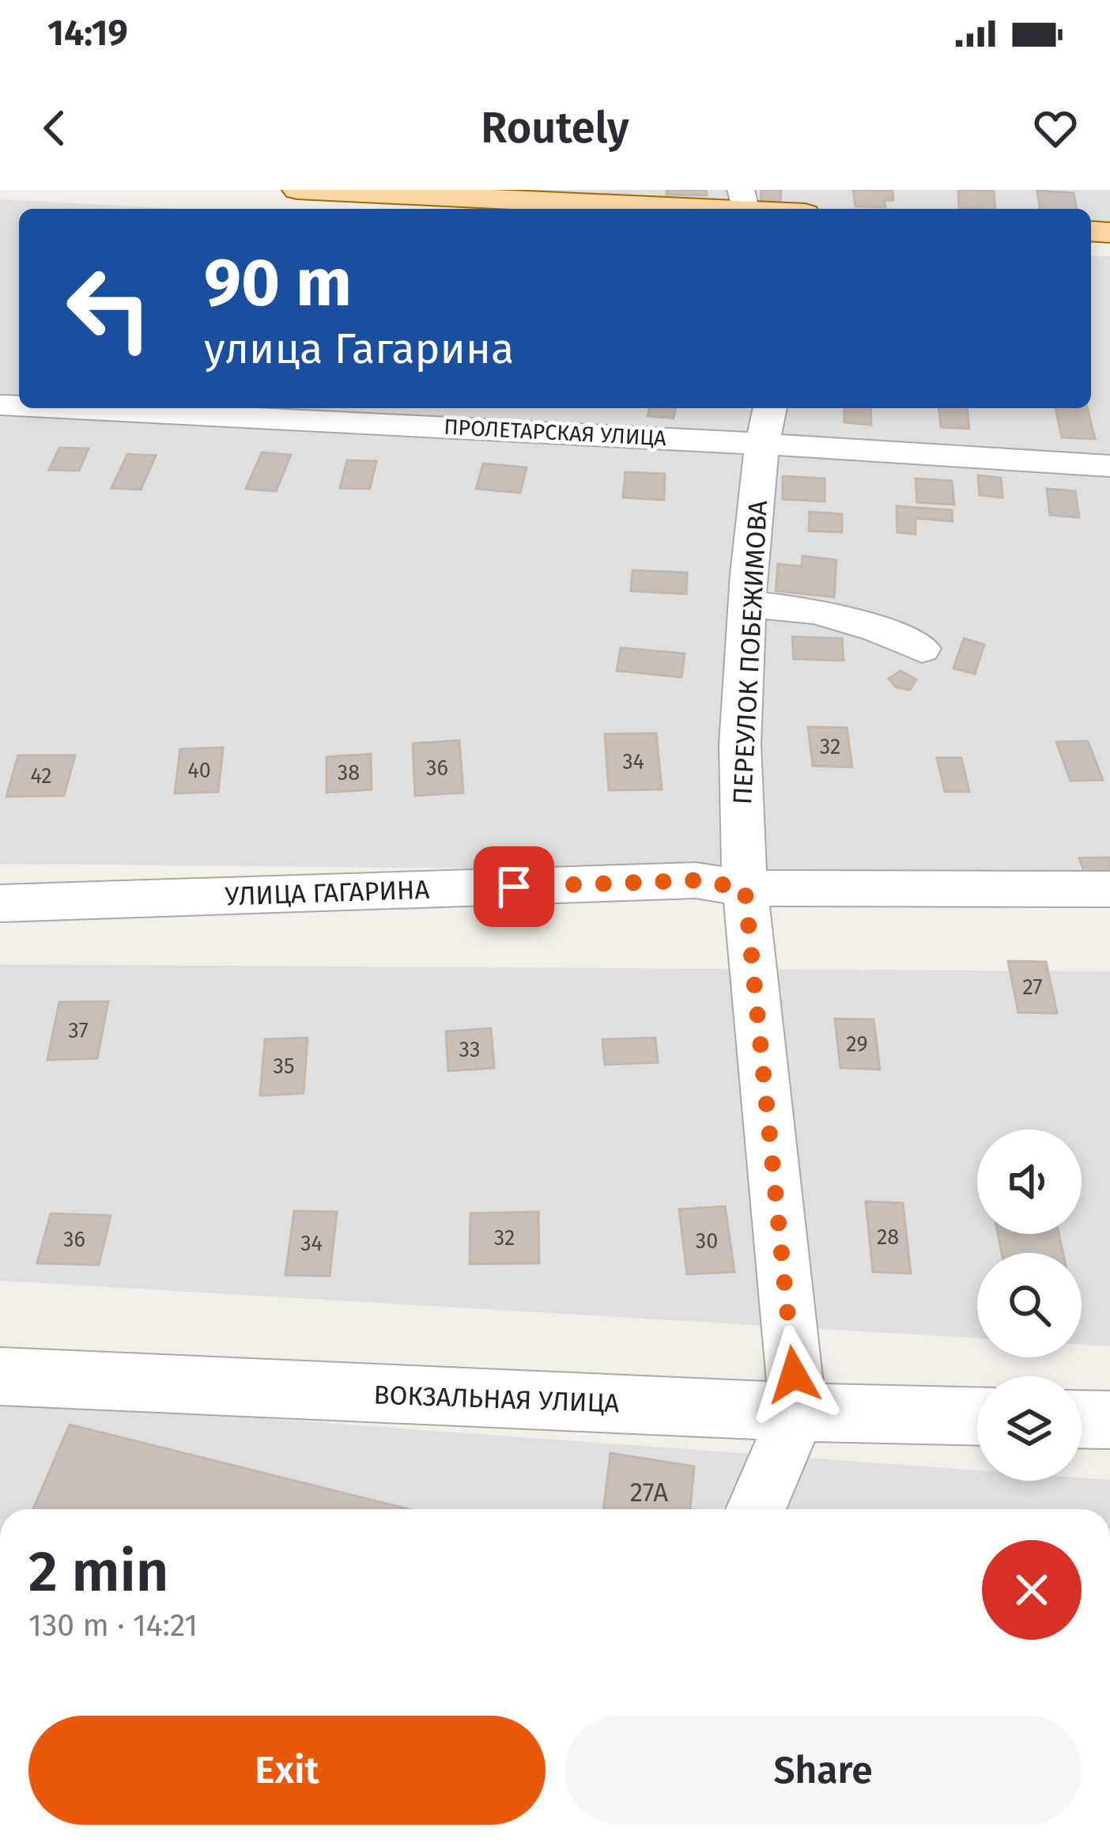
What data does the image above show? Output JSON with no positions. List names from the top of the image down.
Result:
{
  "streets": {
    "street": [
      "ПРОЛЕТАРСКАЯ УЛИЦА",
      "ПЕРЕУЛОК ПОБЕЖИМОВА",
      "УЛИЦА ГАГАРИНА",
      "ВОКЗАЛЬНАЯ УЛИЦА"
    ]
  },
  "crossings": [
    ["ПРОЛЕТАРСКАЯ УЛИЦА", "ПЕРЕУЛОК ПОБЕЖИМОВА"],
    ["ПЕРЕУЛОК ПОБЕЖИМОВА", "УЛИЦА ГАГАРИНА"],
    ["ПЕРЕУЛОК ПОБЕЖИМОВА", "ВОКЗАЛЬНАЯ УЛИЦА"]
  ],
  "house_numbers": [
    "32",
    "34",
    "36",
    "40",
    "38",
    "42",
    "27",
    "37",
    "29",
    "33",
    "35",
    "28",
    "32",
    "36",
    "30",
    "34",
    "27А"
  ],
  "page": {
    "status": "14:19",
    "header": "Routely",
    "turn": ["90 m", "улица Гагарина"],
    "heading": ["2 min", "130 m · 14:21"],
    "buttons": ["Exit", "Share"]
  }
}
